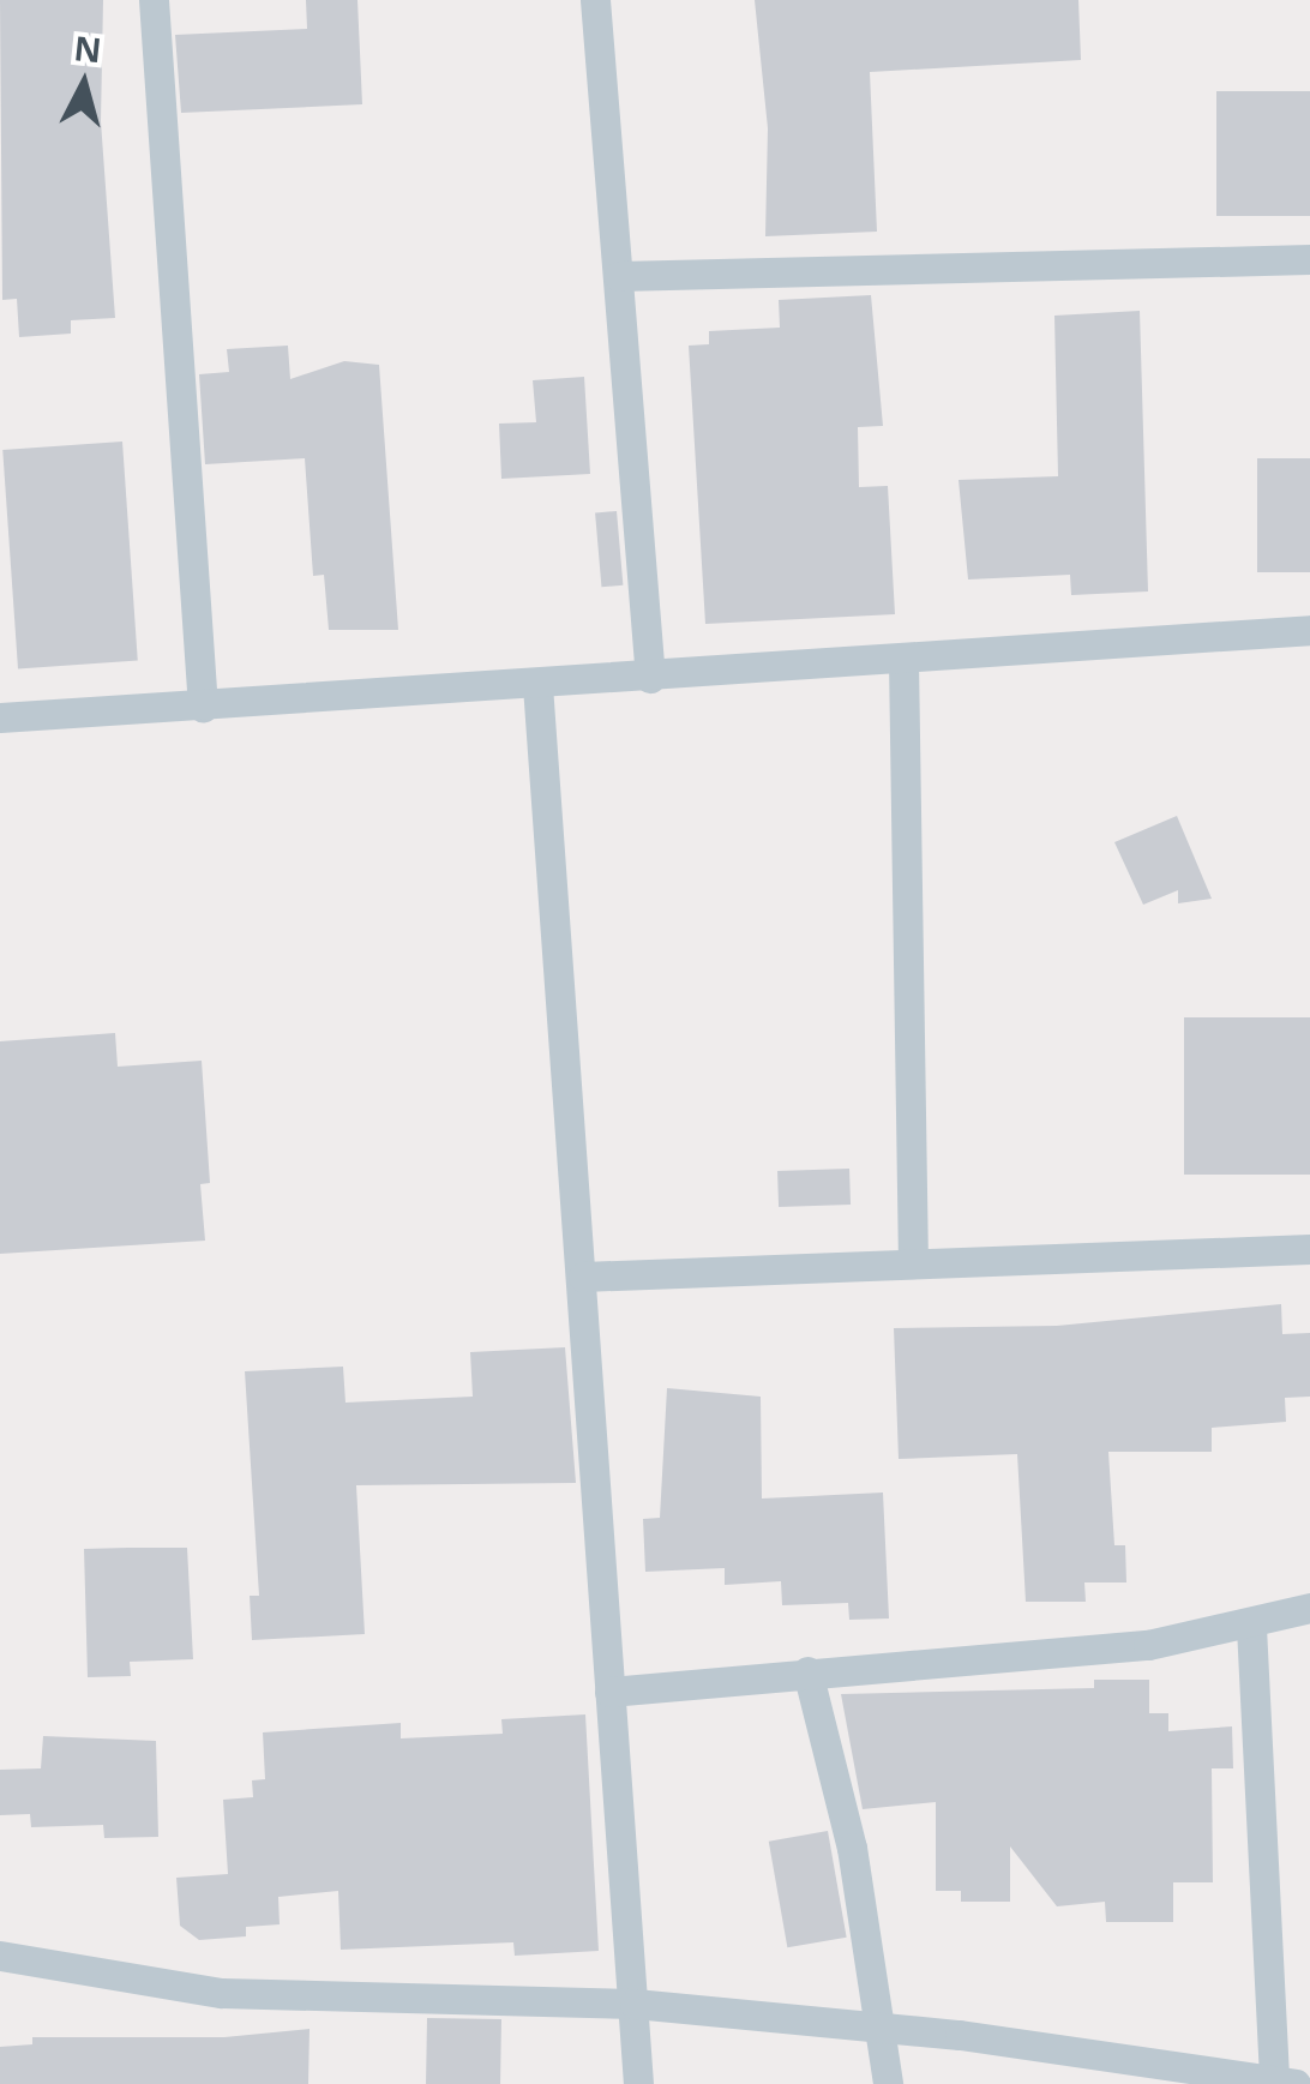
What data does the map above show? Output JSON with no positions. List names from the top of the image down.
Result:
{
  "north": "top"
}
